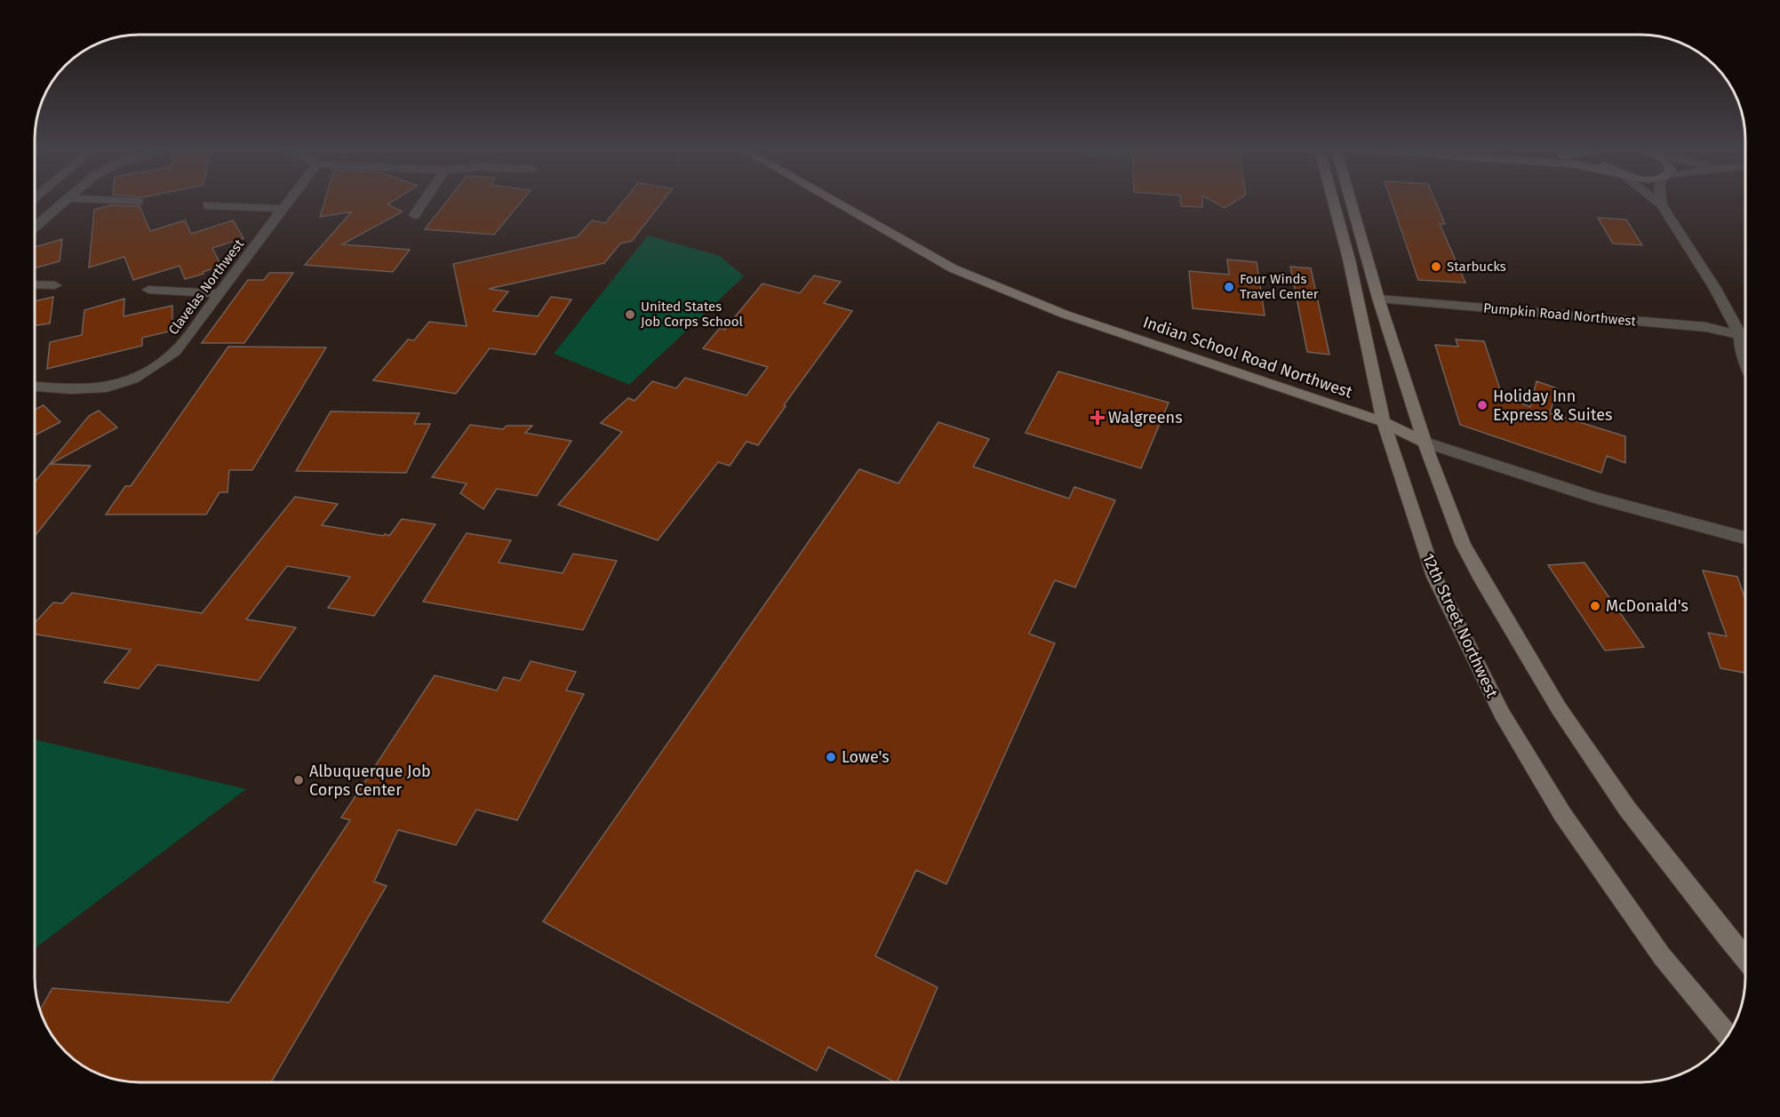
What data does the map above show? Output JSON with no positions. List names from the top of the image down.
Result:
{
  "streets": {
    "main road": ["Indian School Road Northwest", "12th Street Northwest"],
    "street": ["Clavelas Northwest", "Pumpkin Road Northwest"]
  },
  "crossings": [
    ["Indian School Road Northwest", "12th Street Northwest"]
  ],
  "places": {
    "other": [
      "Starbucks",
      "Four Winds Travel Center",
      "United States Job Corps School",
      "Holiday Inn Express & Suites",
      "McDonald's",
      "Lowe's",
      "Albuquerque Job Corps Center"
    ],
    "health": ["Walgreens"]
  }
}
